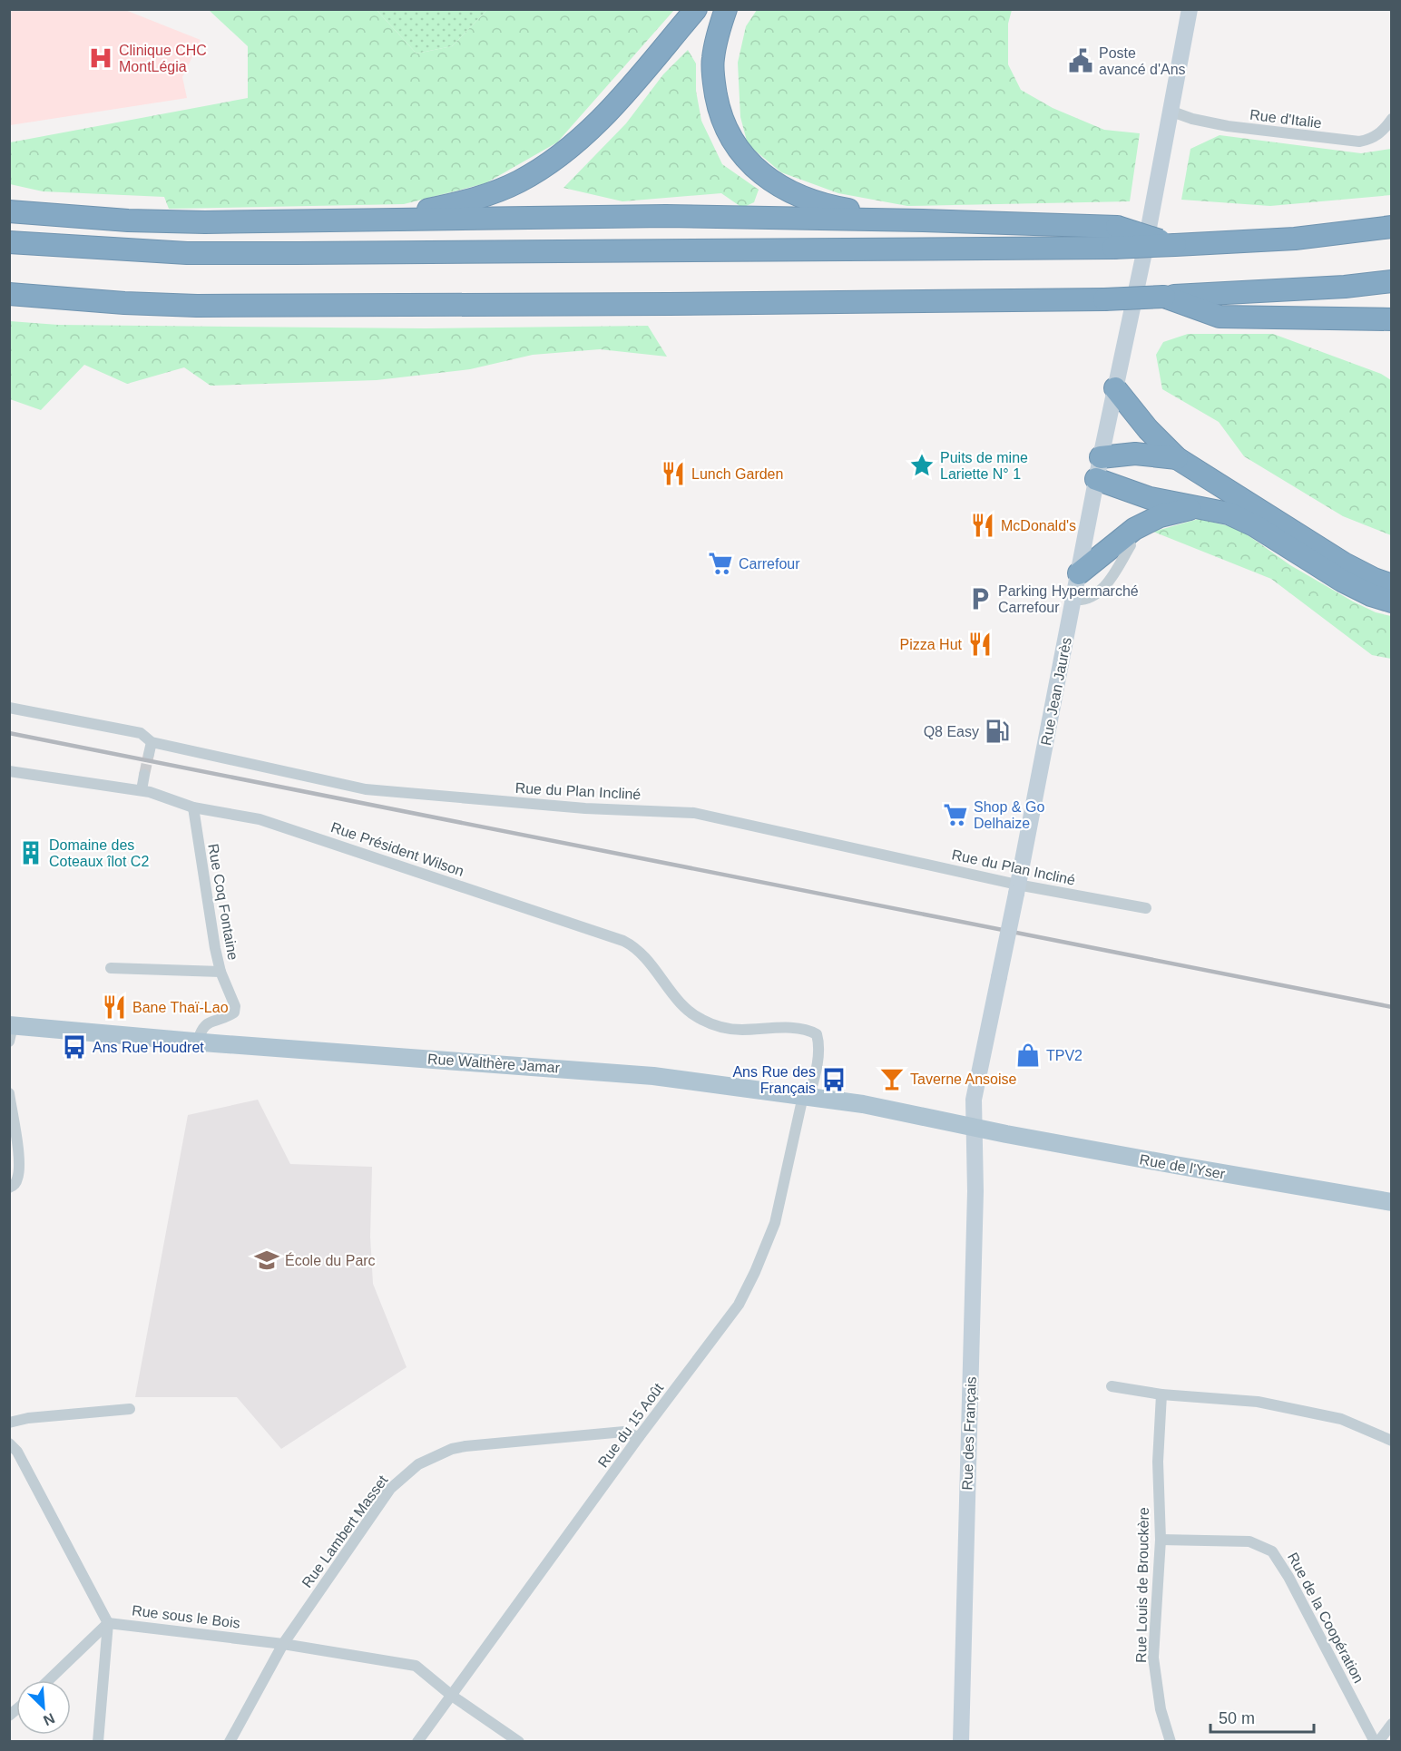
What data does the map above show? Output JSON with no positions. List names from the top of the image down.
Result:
{
  "streets": {
    "main road": [
      "Rue Jean Jaurès",
      "Rue Walthère Jamar",
      "Rue de l'Yser",
      "Rue des Français"
    ],
    "street": [
      "Rue d'Italie",
      "Rue du Plan Incliné",
      "Rue Président Wilson",
      "Rue Coq Fontaine",
      "Rue du 15 Août",
      "Rue Lambert Masset",
      "Rue Louis de Brouckère",
      "Rue sous le Bois",
      "Rue de la Coopération"
    ]
  },
  "crossings": [
    ["Rue d'Italie", "Rue Jean Jaurès"],
    ["Rue Jean Jaurès", "Rue du Plan Incliné"],
    ["Rue Jean Jaurès", "Rue Walthère Jamar"],
    ["Rue Jean Jaurès", "Rue de l'Yser"],
    ["Rue Jean Jaurès", "Rue des Français"],
    ["Rue Président Wilson", "Rue Coq Fontaine"],
    ["Rue Président Wilson", "Rue Walthère Jamar"],
    ["Rue Président Wilson", "Rue du 15 Août"],
    ["Rue Coq Fontaine", "Rue Walthère Jamar"],
    ["Rue Walthère Jamar", "Rue de l'Yser"],
    ["Rue Walthère Jamar", "Rue du 15 Août"],
    ["Rue Walthère Jamar", "Rue des Français"],
    ["Rue de l'Yser", "Rue des Français"],
    ["Rue du 15 Août", "Rue Lambert Masset"],
    ["Rue du 15 Août", "Rue sous le Bois"],
    ["Rue Lambert Masset", "Rue sous le Bois"],
    ["Rue Louis de Brouckère", "Rue de la Coopération"]
  ],
  "places": {
    "hospital": ["Clinique CHC MontLégia"],
    "public building": ["Poste avancé d'Ans"],
    "place": ["Puits de mine Lariette N° 1"],
    "restaurant": [
      "Lunch Garden",
      "McDonald's",
      "Pizza Hut",
      "Bane Thaï-Lao"
    ],
    "supermarket": ["Carrefour", "Shop & Go Delhaize"],
    "parking": ["Parking Hypermarché Carrefour"],
    "fuel station": ["Q8 Easy"],
    "building": ["Domaine des Coteaux îlot C2"],
    "bus stop": ["Ans Rue Houdret", "Ans Rue des Français"],
    "shop": ["TPV2"],
    "bar": ["Taverne Ansoise"],
    "school or university": ["École du Parc"]
  },
  "scale_bar": "50 m",
  "north": "bottom right"
}
